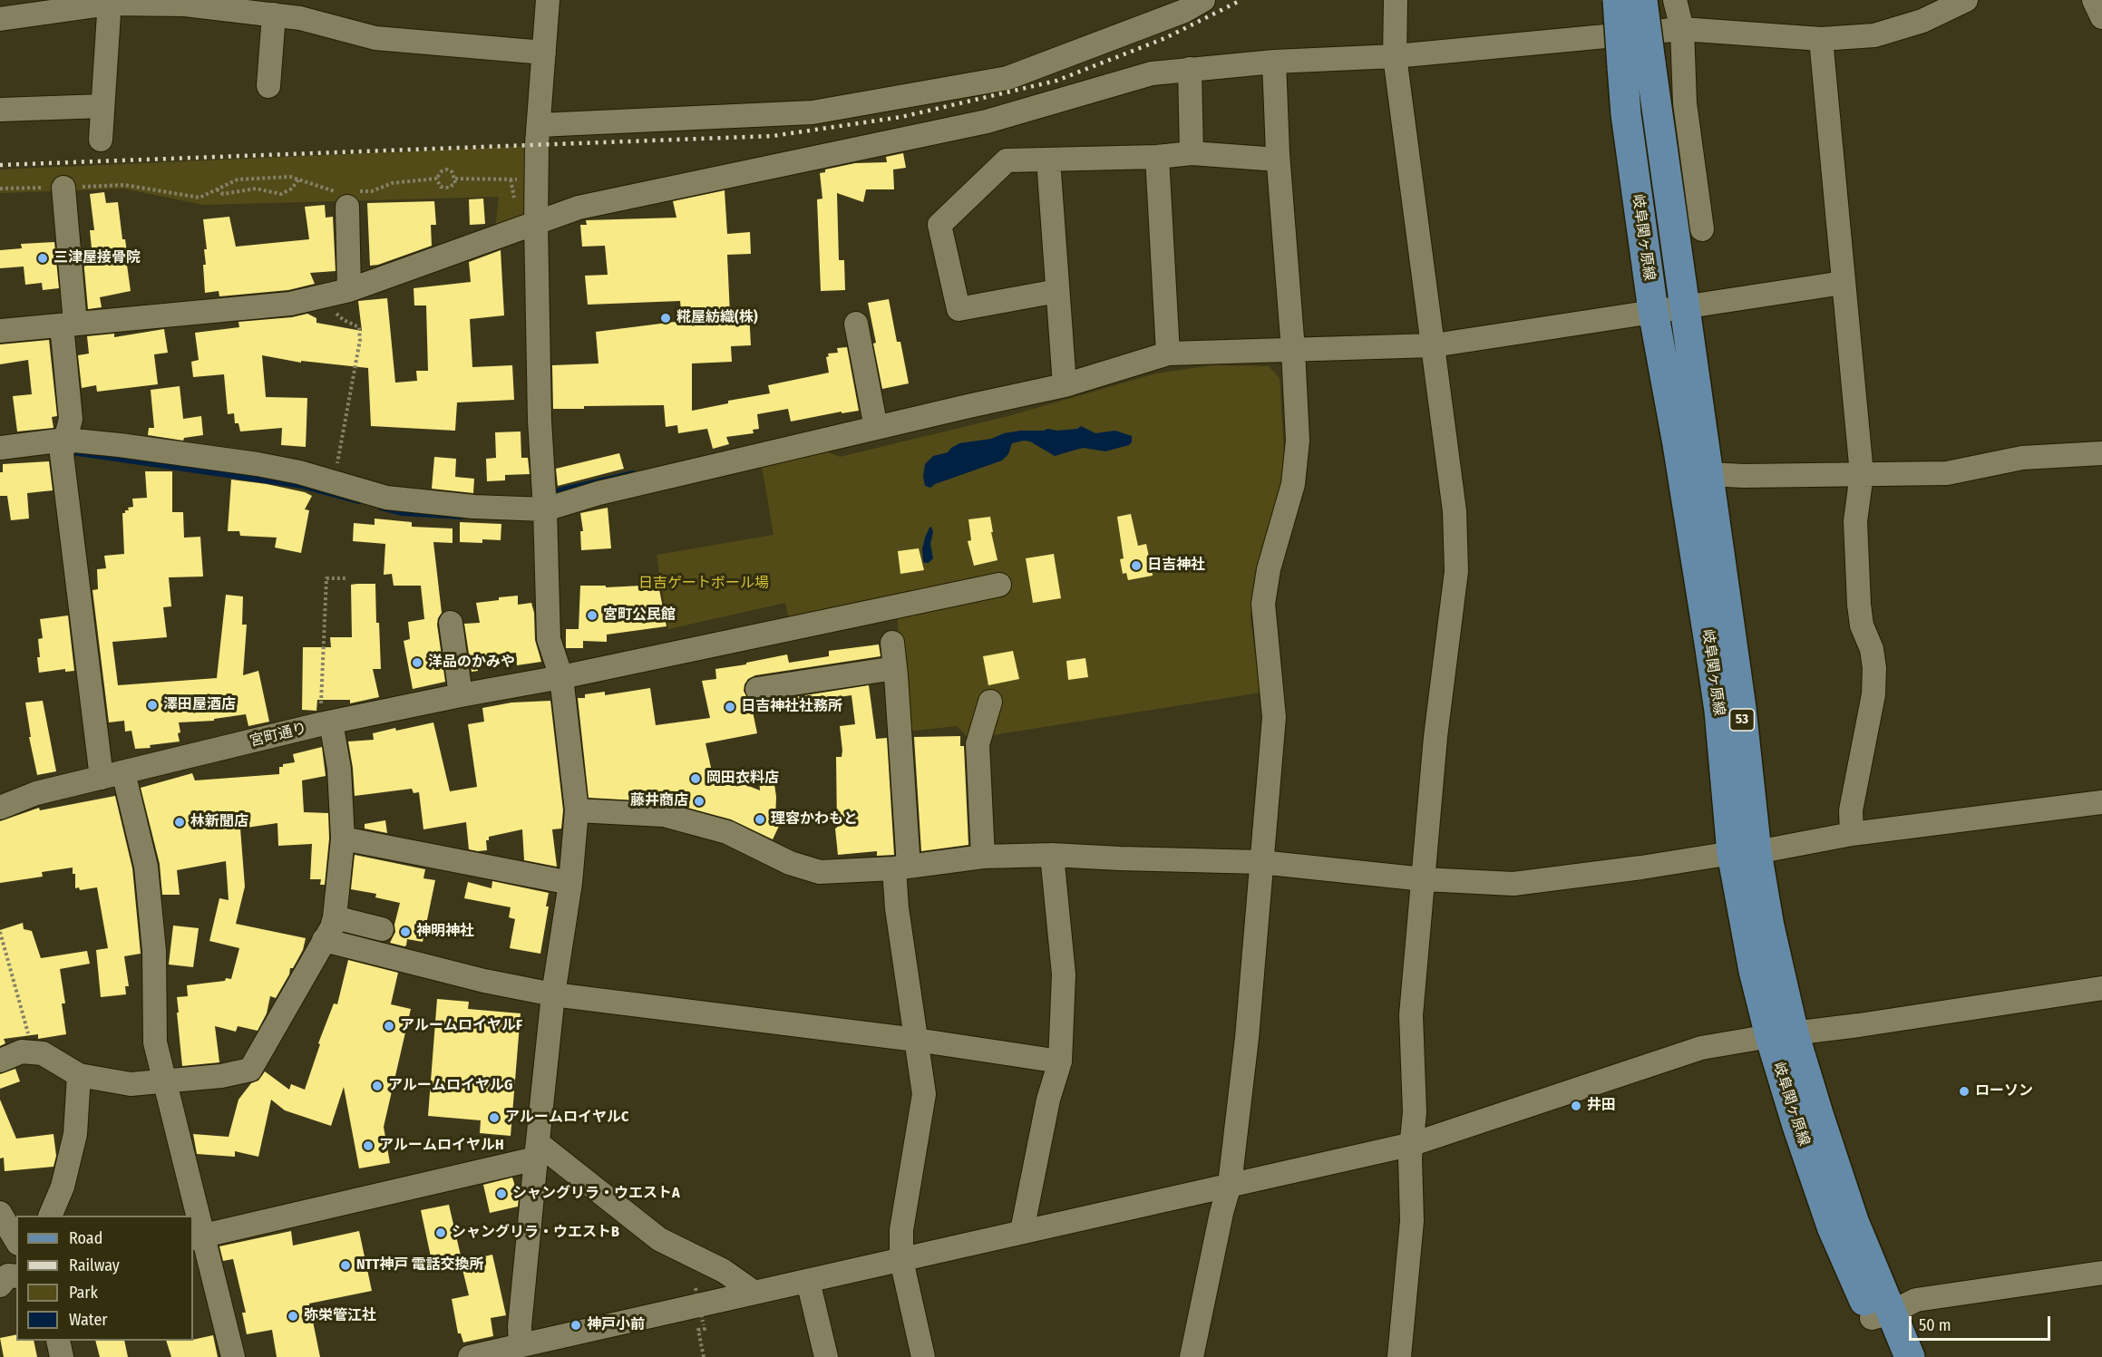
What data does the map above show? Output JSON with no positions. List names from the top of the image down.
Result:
{
  "streets": {
    "main road": ["岐阜関ヶ原線", "53"],
    "street": ["宮町通り"]
  },
  "parks": ["日吉ゲートボール場"],
  "places": [
    "三津屋接骨院",
    "糀屋紡織(株)",
    "日吉神社",
    "宮町公民館",
    "洋品のかみや",
    "澤田屋酒店",
    "日吉神社社務所",
    "岡田衣料店",
    "藤井商店",
    "理容かわもと",
    "林新聞店",
    "神明神社",
    "アルームロイヤルF",
    "アルームロイヤルG",
    "ローソン",
    "井田",
    "アルームロイヤルC",
    "アルームロイヤルH",
    "シャングリラ・ウエストA",
    "シャングリラ・ウエストB",
    "NTT神戸 電話交換所",
    "弥栄管江社",
    "神戸小前"
  ],
  "legend": [
    "Road",
    "Railway",
    "Park",
    "Water"
  ],
  "scale_bar": "50 m"
}
